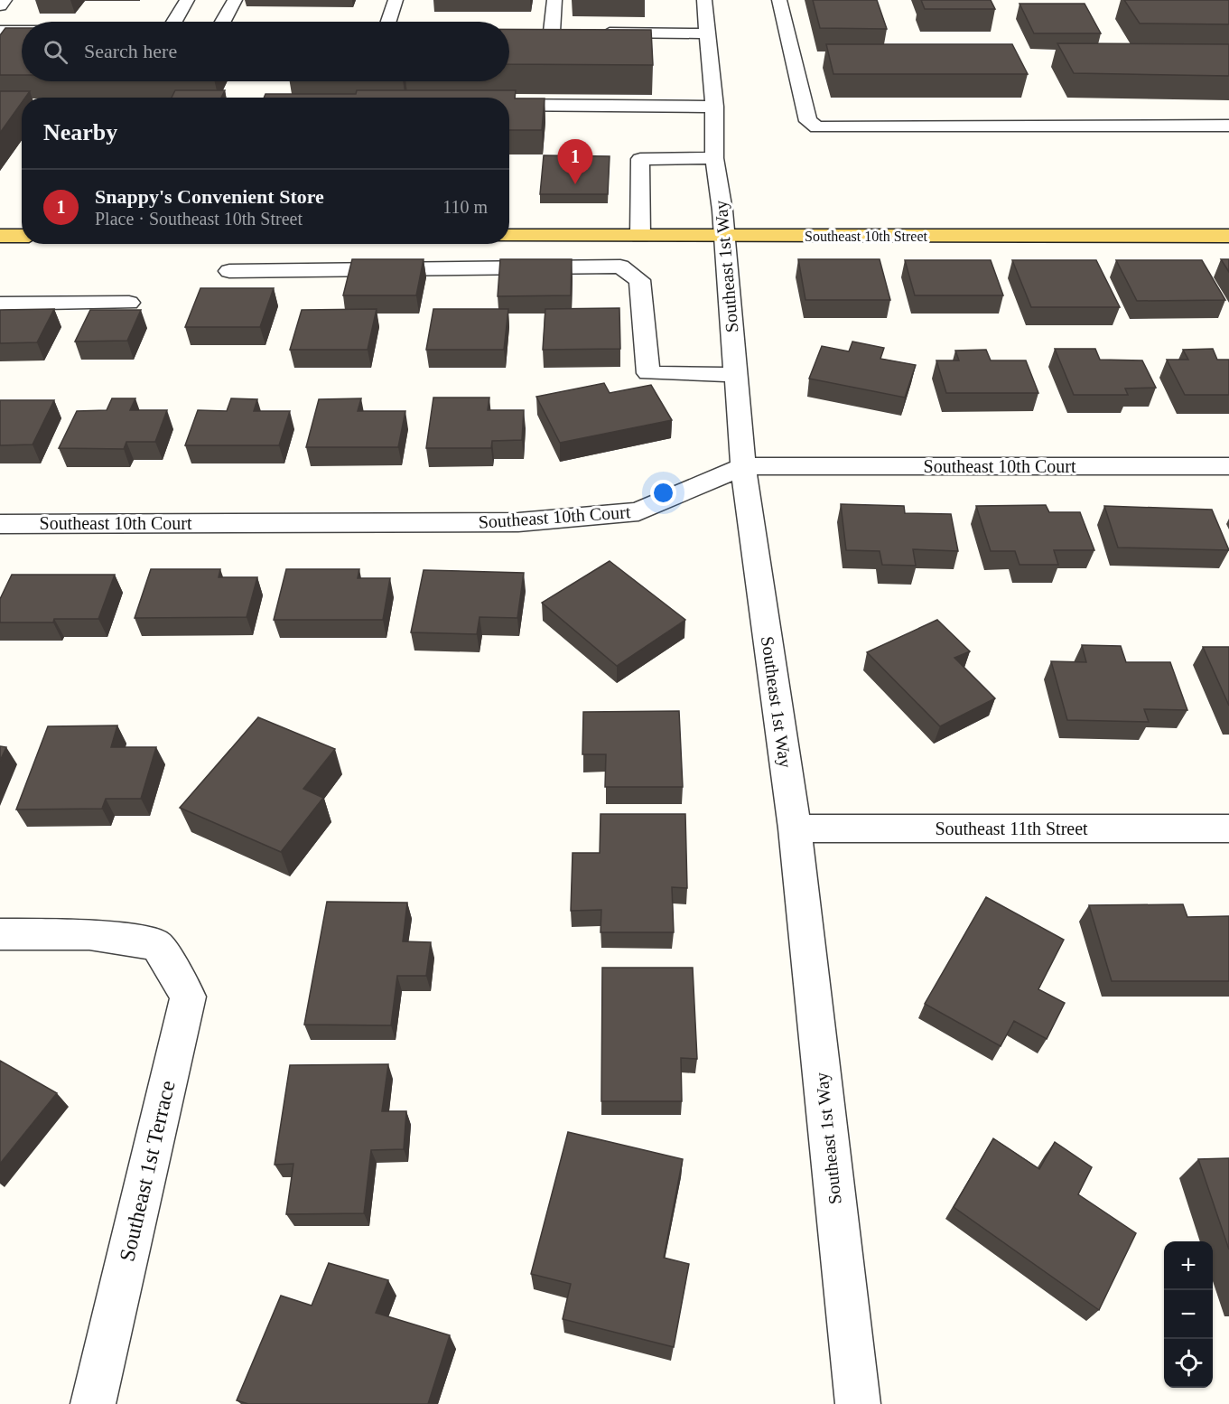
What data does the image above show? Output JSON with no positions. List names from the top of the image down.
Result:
{
  "streets": {
    "main road": ["Southeast 10th Street"],
    "street": [
      "Southeast 1st Way",
      "Southeast 10th Court",
      "Southeast 11th Street",
      "Southeast 1st Terrace"
    ]
  },
  "crossings": [
    ["Southeast 10th Street", "Southeast 1st Way"],
    ["Southeast 1st Way", "Southeast 10th Court"],
    ["Southeast 1st Way", "Southeast 11th Street"]
  ],
  "page": {
    "search": "Search here",
    "heading": "Nearby",
    "pins": "1",
    "list": [
      {
        "mark": "1",
        "name": "Snappy's Convenient Store",
        "note": "Place · Southeast 10th Street",
        "value": "110 m"
      }
    ],
    "map_buttons": ["+", "−"]
  }
}
